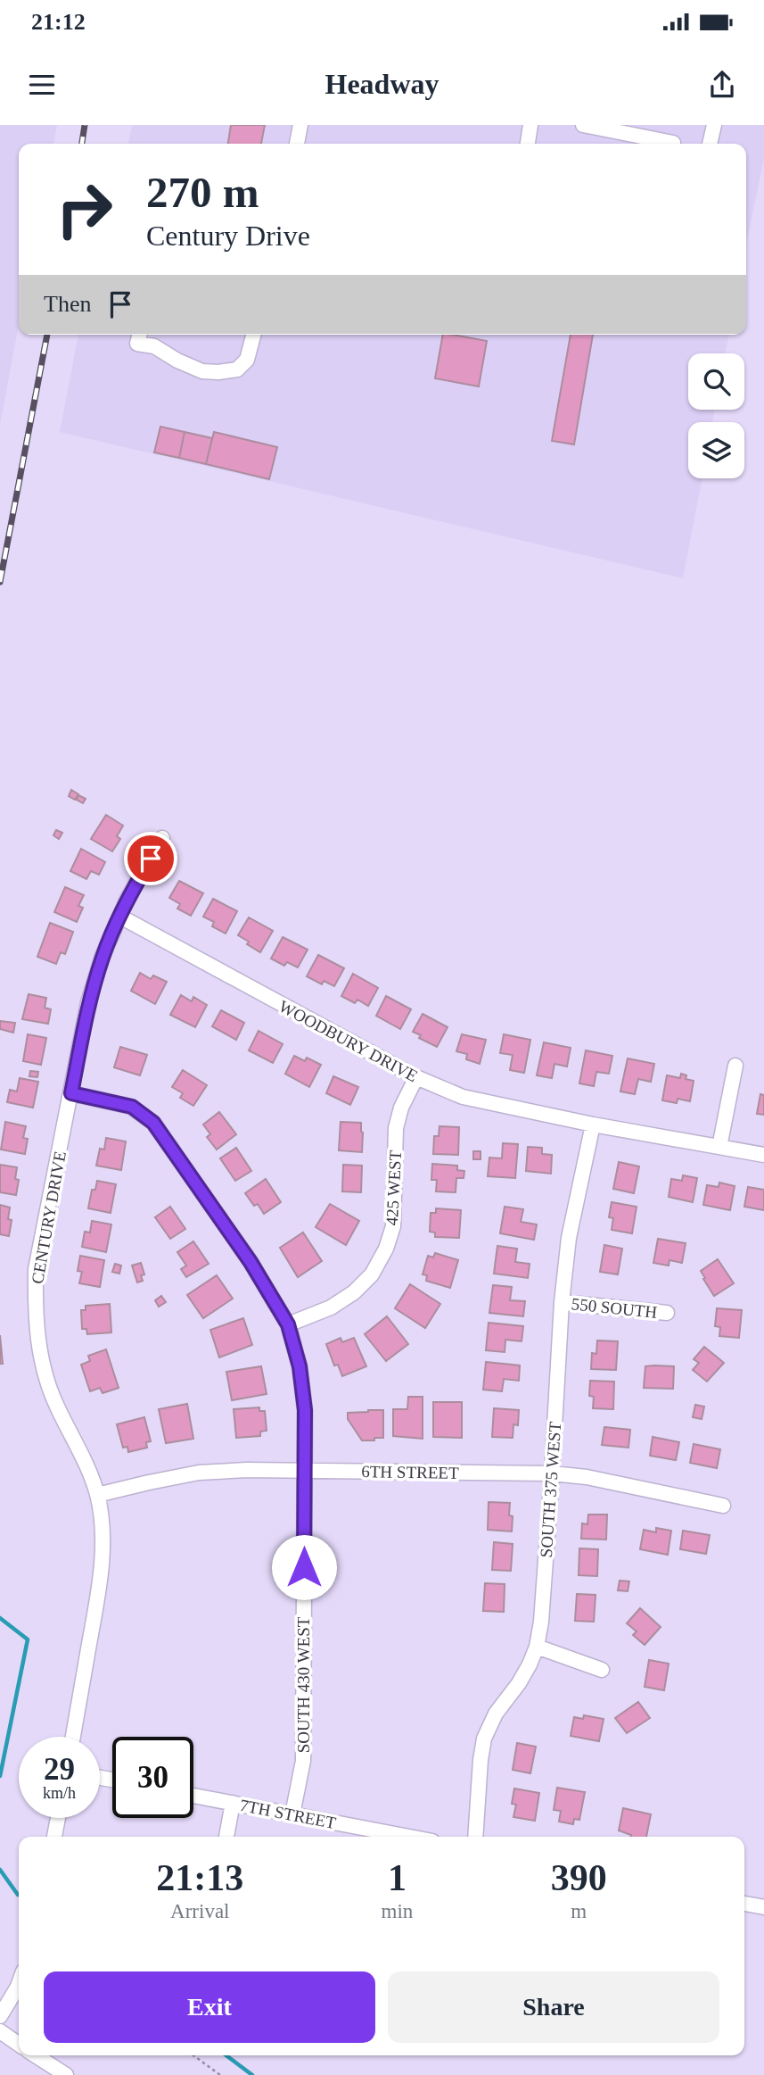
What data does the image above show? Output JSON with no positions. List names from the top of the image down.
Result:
{
  "streets": {
    "street": [
      "WOODBURY DRIVE",
      "425 WEST",
      "CENTURY DRIVE",
      "550 SOUTH",
      "6TH STREET",
      "SOUTH 375 WEST",
      "SOUTH 430 WEST",
      "7TH STREET"
    ]
  },
  "crossings": [
    ["WOODBURY DRIVE", "425 WEST"],
    ["WOODBURY DRIVE", "CENTURY DRIVE"],
    ["WOODBURY DRIVE", "SOUTH 375 WEST"],
    ["425 WEST", "SOUTH 430 WEST"],
    ["CENTURY DRIVE", "6TH STREET"],
    ["CENTURY DRIVE", "SOUTH 430 WEST"],
    ["550 SOUTH", "SOUTH 375 WEST"],
    ["6TH STREET", "SOUTH 375 WEST"],
    ["6TH STREET", "SOUTH 430 WEST"],
    ["SOUTH 430 WEST", "7TH STREET"]
  ],
  "page": {
    "status": "21:12",
    "header": "Headway",
    "turn": ["270 m", "Century Drive"],
    "then": "Then",
    "speed": "29 km/h",
    "limit": "30",
    "eta": [
      "21:13",
      "Arrival",
      "1",
      "min",
      "390",
      "m"
    ],
    "buttons": ["Exit", "Share"]
  }
}
